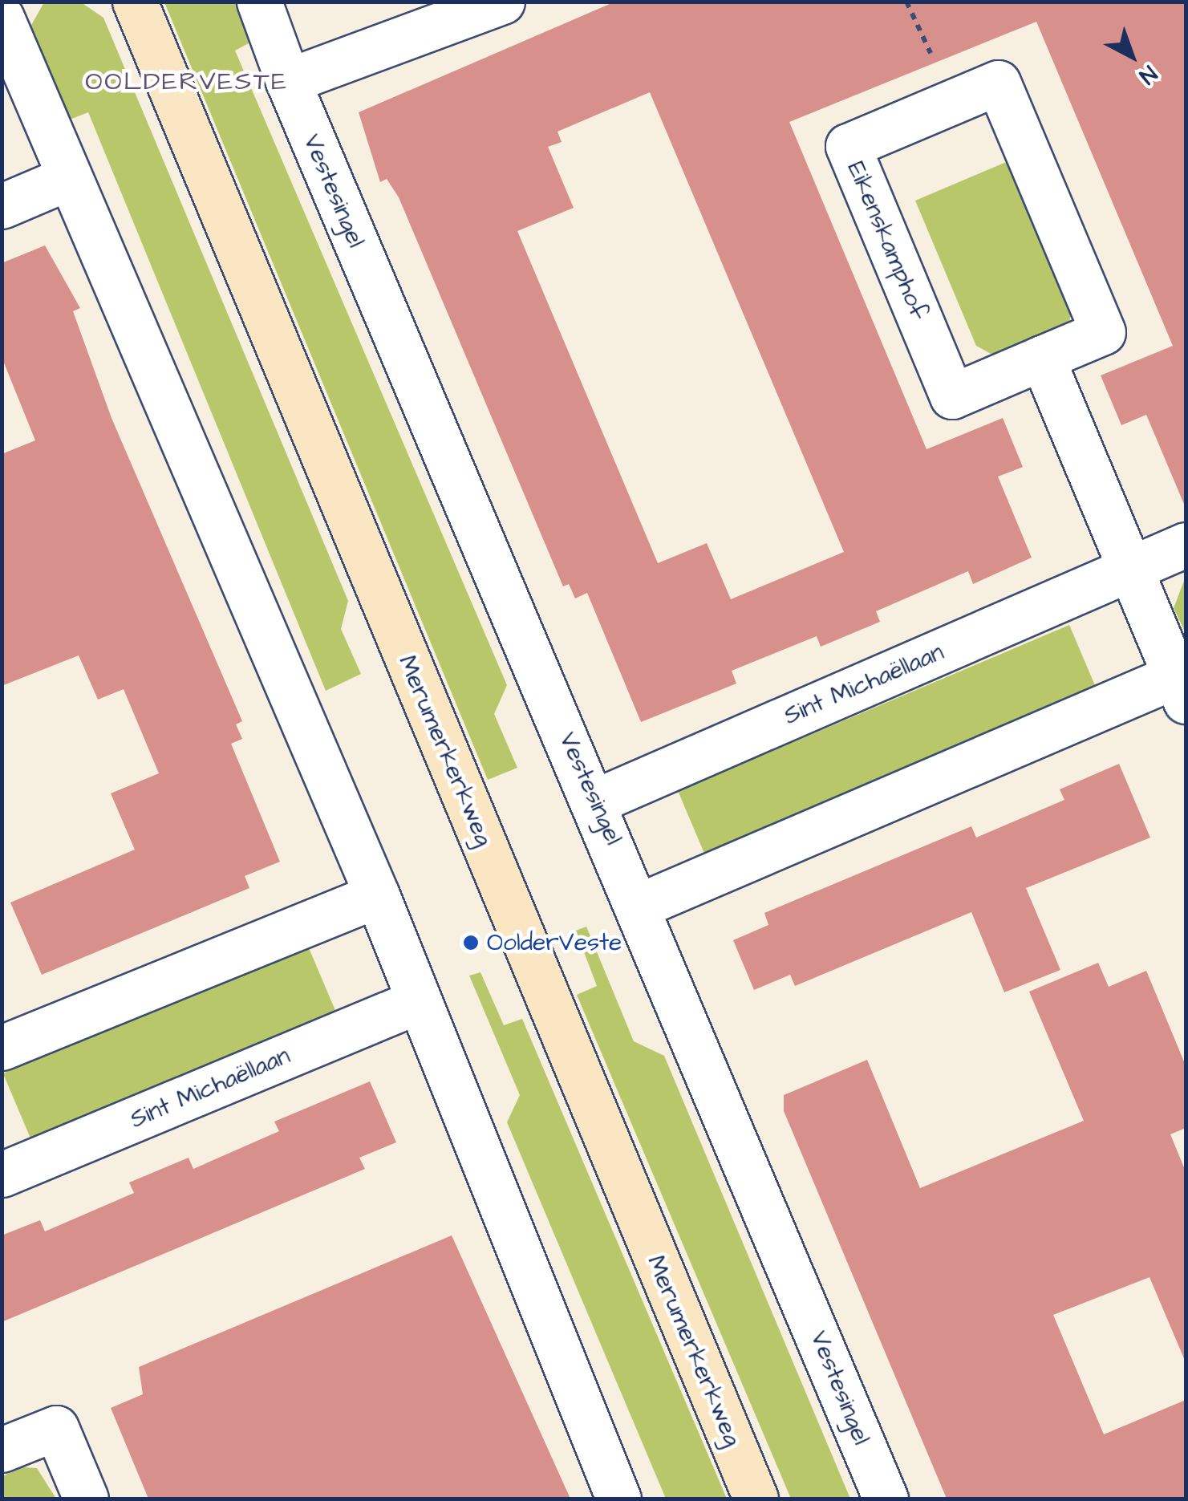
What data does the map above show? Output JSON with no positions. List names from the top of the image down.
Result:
{
  "streets": {
    "street": [
      "Vestesingel",
      "Eikenskamphof",
      "Sint Michaëllaan",
      "Merumerkerkweg"
    ]
  },
  "crossings": [
    ["Vestesingel", "Sint Michaëllaan"]
  ],
  "districts": ["OOLDERVESTE"],
  "places": ["OolderVeste"],
  "north": "bottom right"
}
